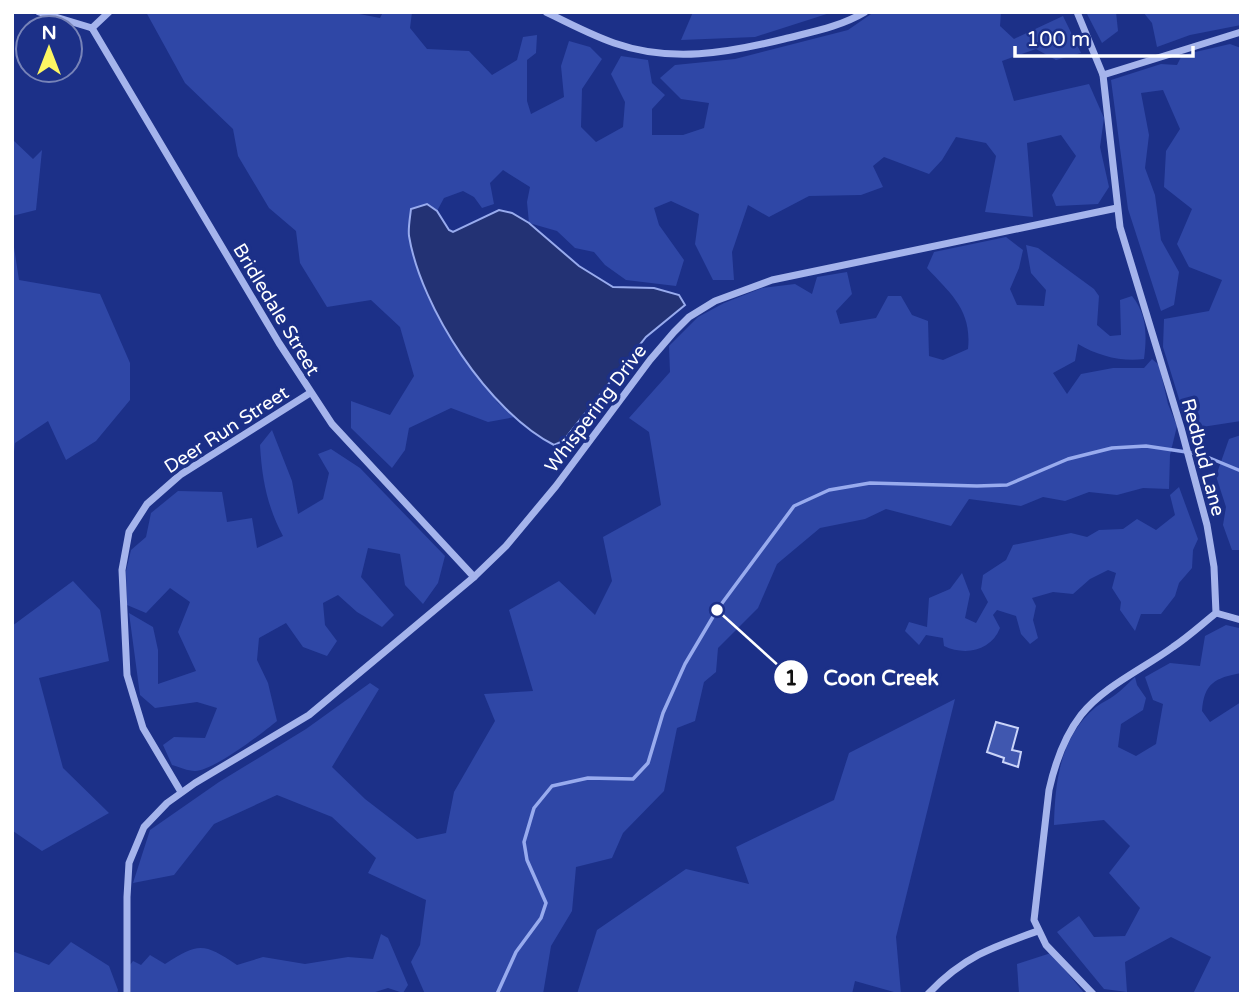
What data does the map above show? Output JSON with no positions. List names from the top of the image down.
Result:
{
  "streets": {
    "street": [
      "Bridledale Street",
      "Whispering Drive",
      "Deer Run Street",
      "Redbud Lane"
    ]
  },
  "crossings": [
    ["Bridledale Street", "Whispering Drive"],
    ["Bridledale Street", "Deer Run Street"],
    ["Whispering Drive", "Deer Run Street"],
    ["Whispering Drive", "Redbud Lane"]
  ],
  "places": ["Coon Creek"],
  "scale_bar": "100 m",
  "north": "top"
}
